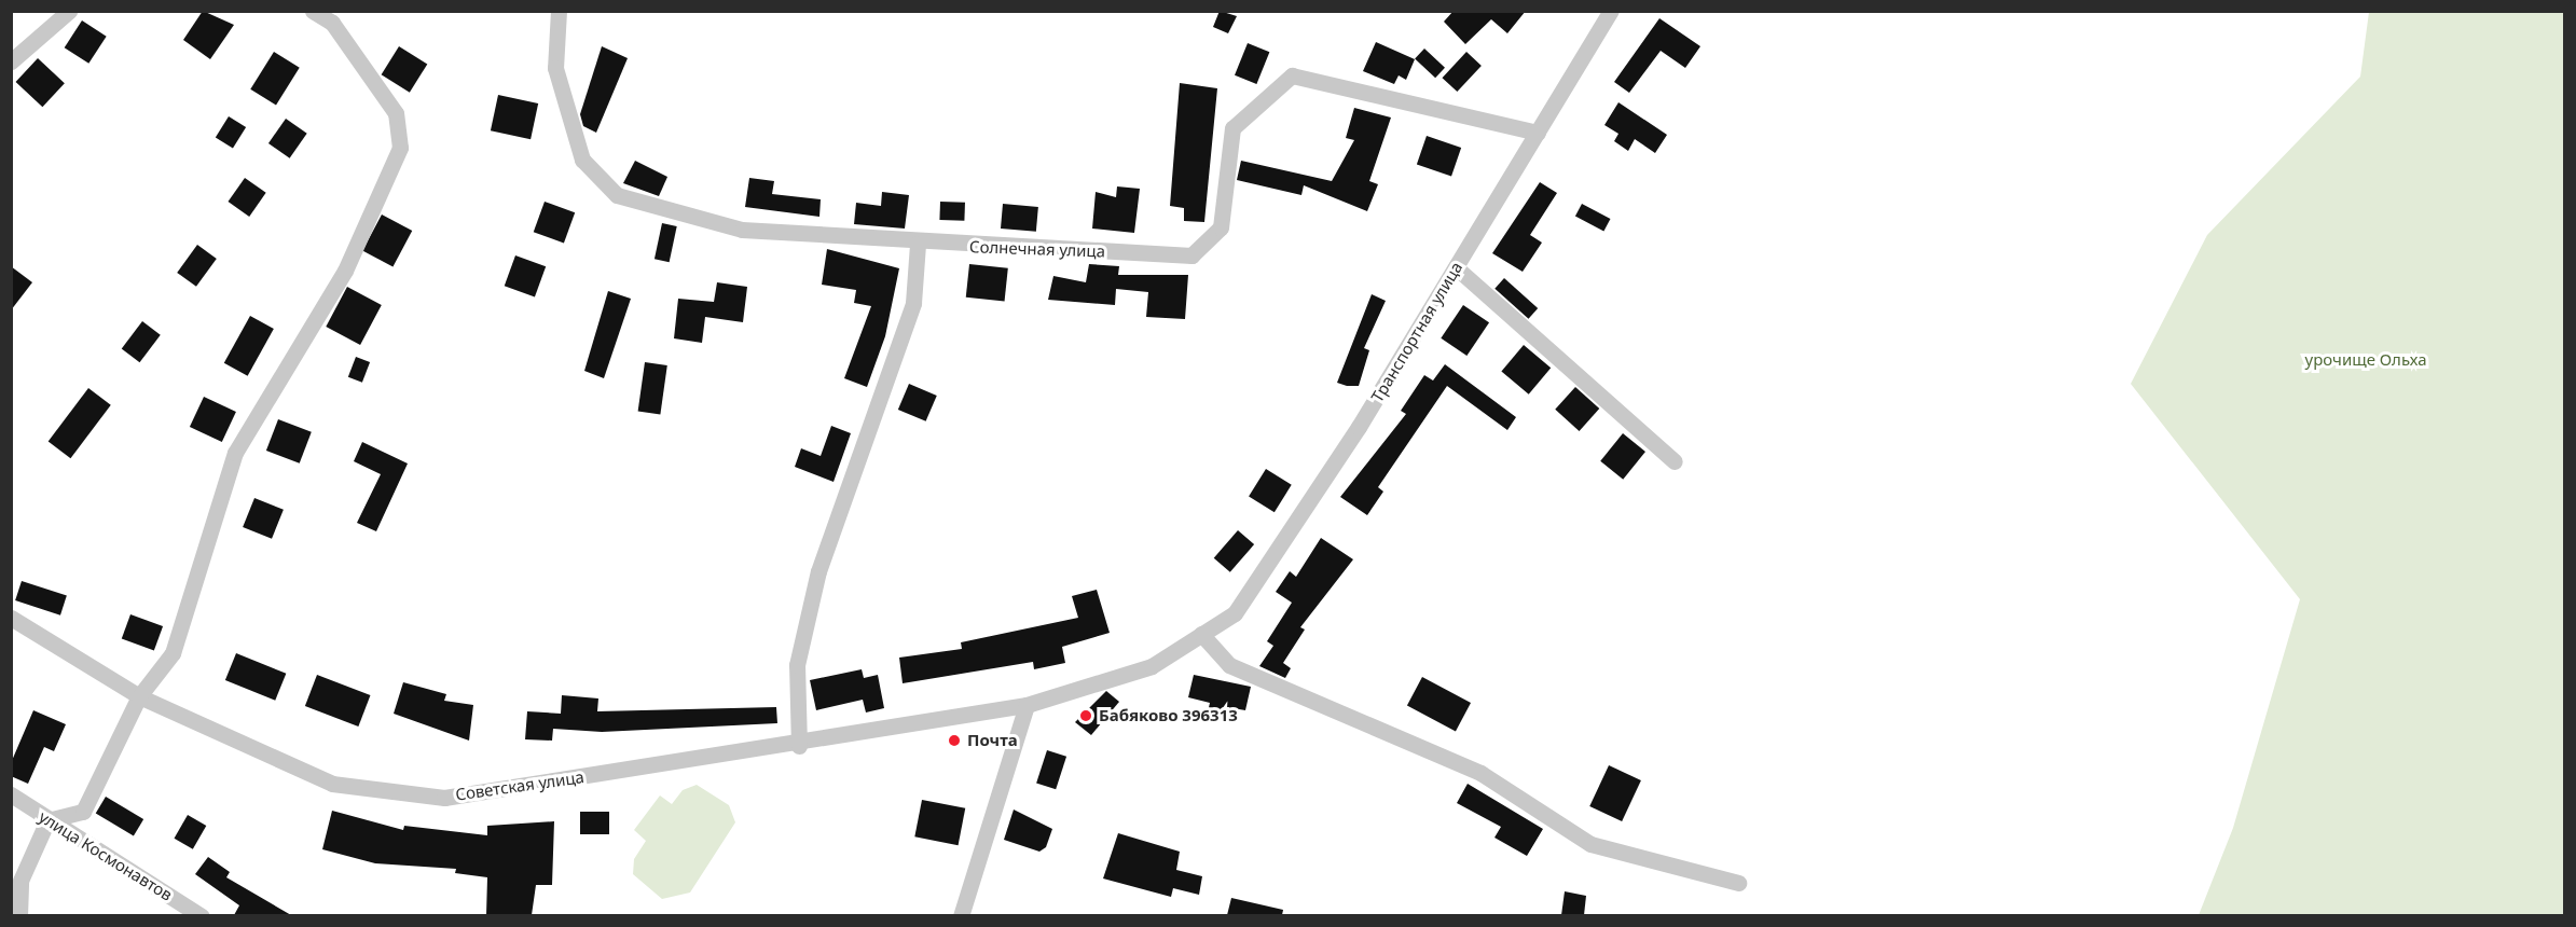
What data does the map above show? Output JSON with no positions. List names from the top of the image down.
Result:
{
  "streets": {
    "street": [
      "Солнечная улица",
      "Транспортная улица",
      "Советская улица",
      "улица Космонавтов"
    ]
  },
  "crossings": [
    ["Солнечная улица", "Транспортная улица"],
    ["Транспортная улица", "Советская улица"]
  ],
  "parks": ["урочище Ольха"],
  "places": ["Бабяково 396313", "Почта"]
}
